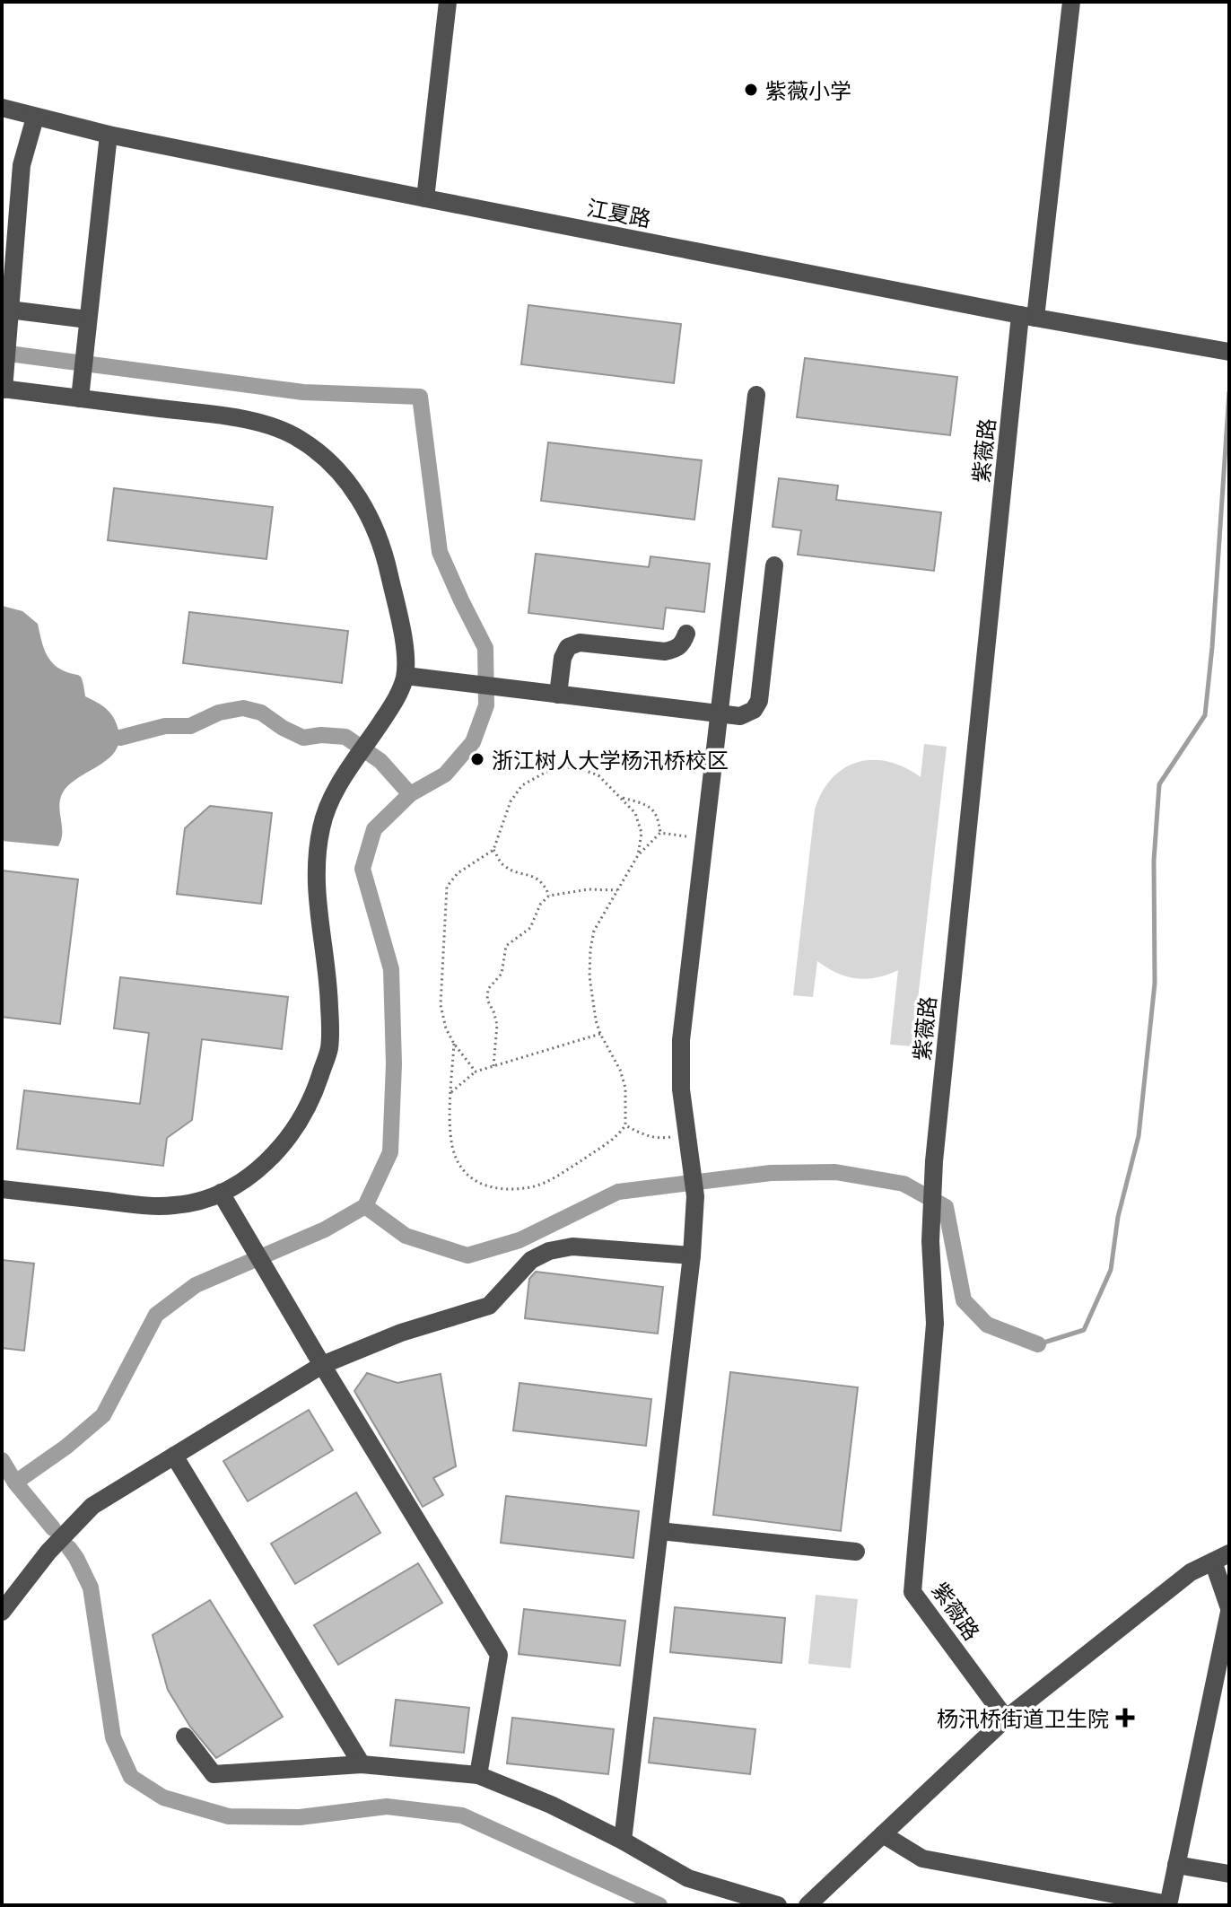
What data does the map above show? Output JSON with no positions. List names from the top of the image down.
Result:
{
  "streets": {
    "street": ["江夏路", "紫薇路"]
  },
  "crossings": [
    ["江夏路", "紫薇路"]
  ],
  "places": {
    "other": ["紫薇小学", "浙江树人大学杨汛桥校区"],
    "health": ["杨汛桥街道卫生院"]
  }
}
